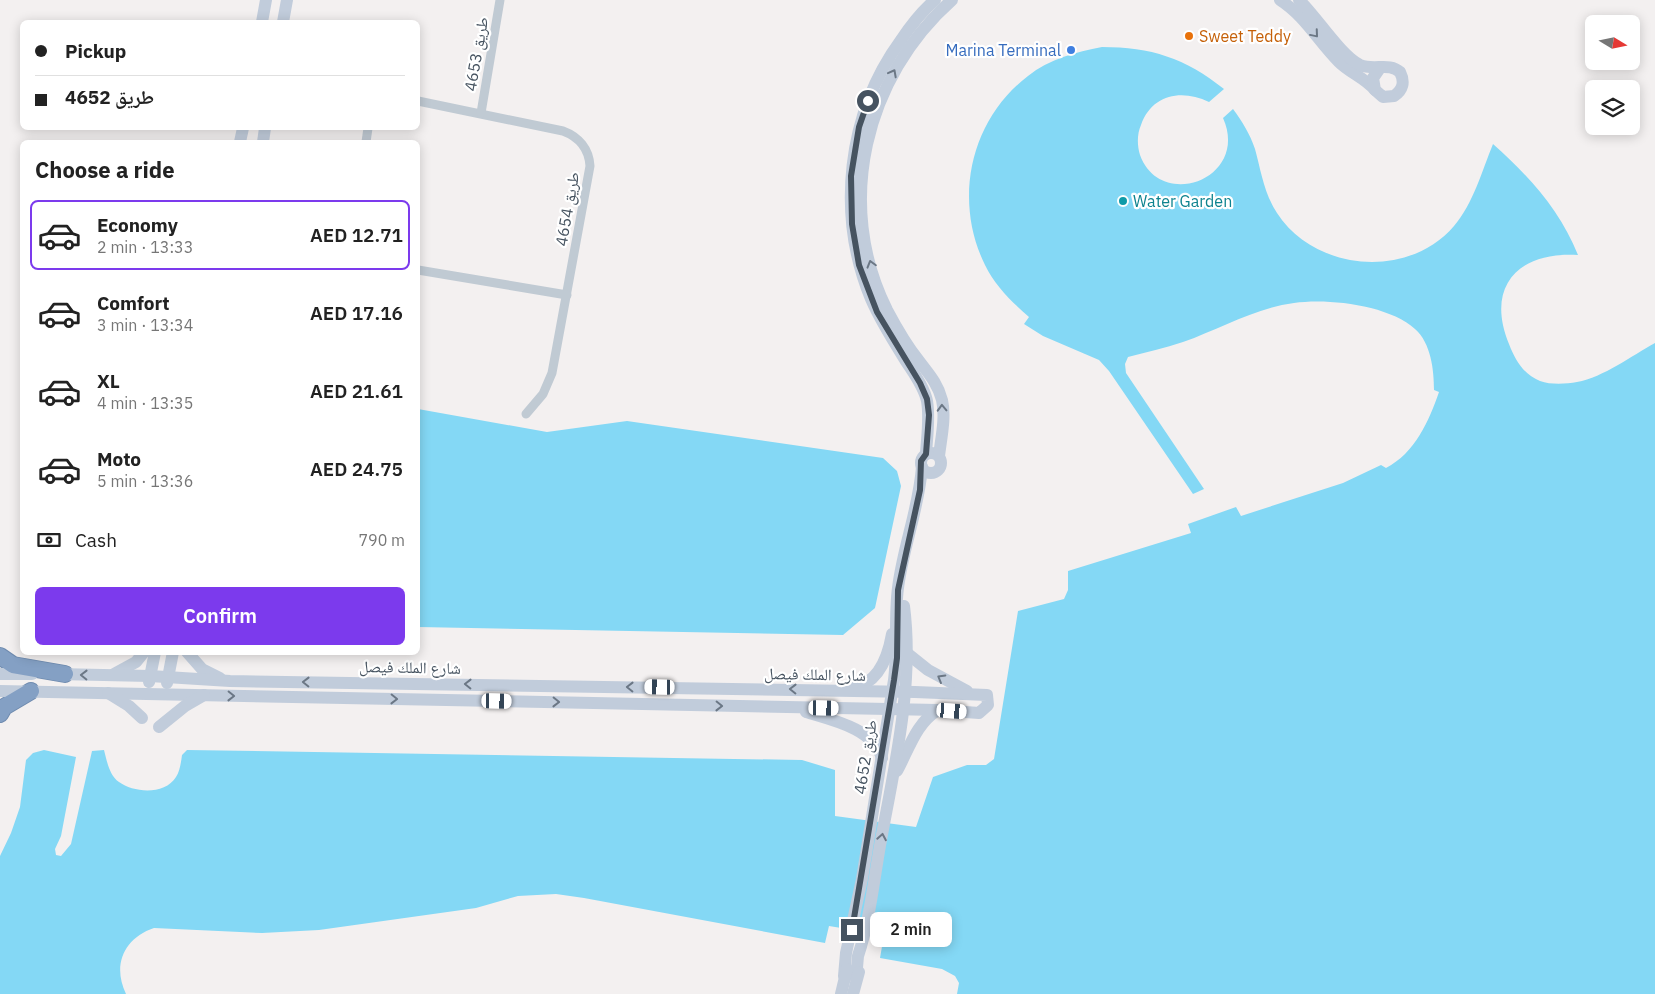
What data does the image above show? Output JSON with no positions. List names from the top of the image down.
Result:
{
  "streets": {
    "street": [
      "طريق 4653",
      "طريق 4654",
      "شارع الملك فيصل",
      "طريق 4652"
    ]
  },
  "crossings": [
    ["طريق 4653", "طريق 4654"],
    ["شارع الملك فيصل", "طريق 4652"]
  ],
  "places": ["Sweet Teddy", "Marina Terminal", "Water Garden"],
  "north": "right",
  "page": {
    "banner": ["Pickup", "طريق 4652"],
    "heading": "Choose a ride",
    "list": [
      {
        "name": "Economy",
        "note": "2 min · 13:33",
        "value": "AED 12.71"
      },
      {
        "name": "Comfort",
        "note": "3 min · 13:34",
        "value": "AED 17.16"
      },
      {
        "name": "XL",
        "note": "4 min · 13:35",
        "value": "AED 21.61"
      },
      {
        "name": "Moto",
        "note": "5 min · 13:36",
        "value": "AED 24.75"
      }
    ],
    "pay": ["Cash", "790 m"],
    "buttons": "Confirm",
    "bubble": "2 min"
  }
}
